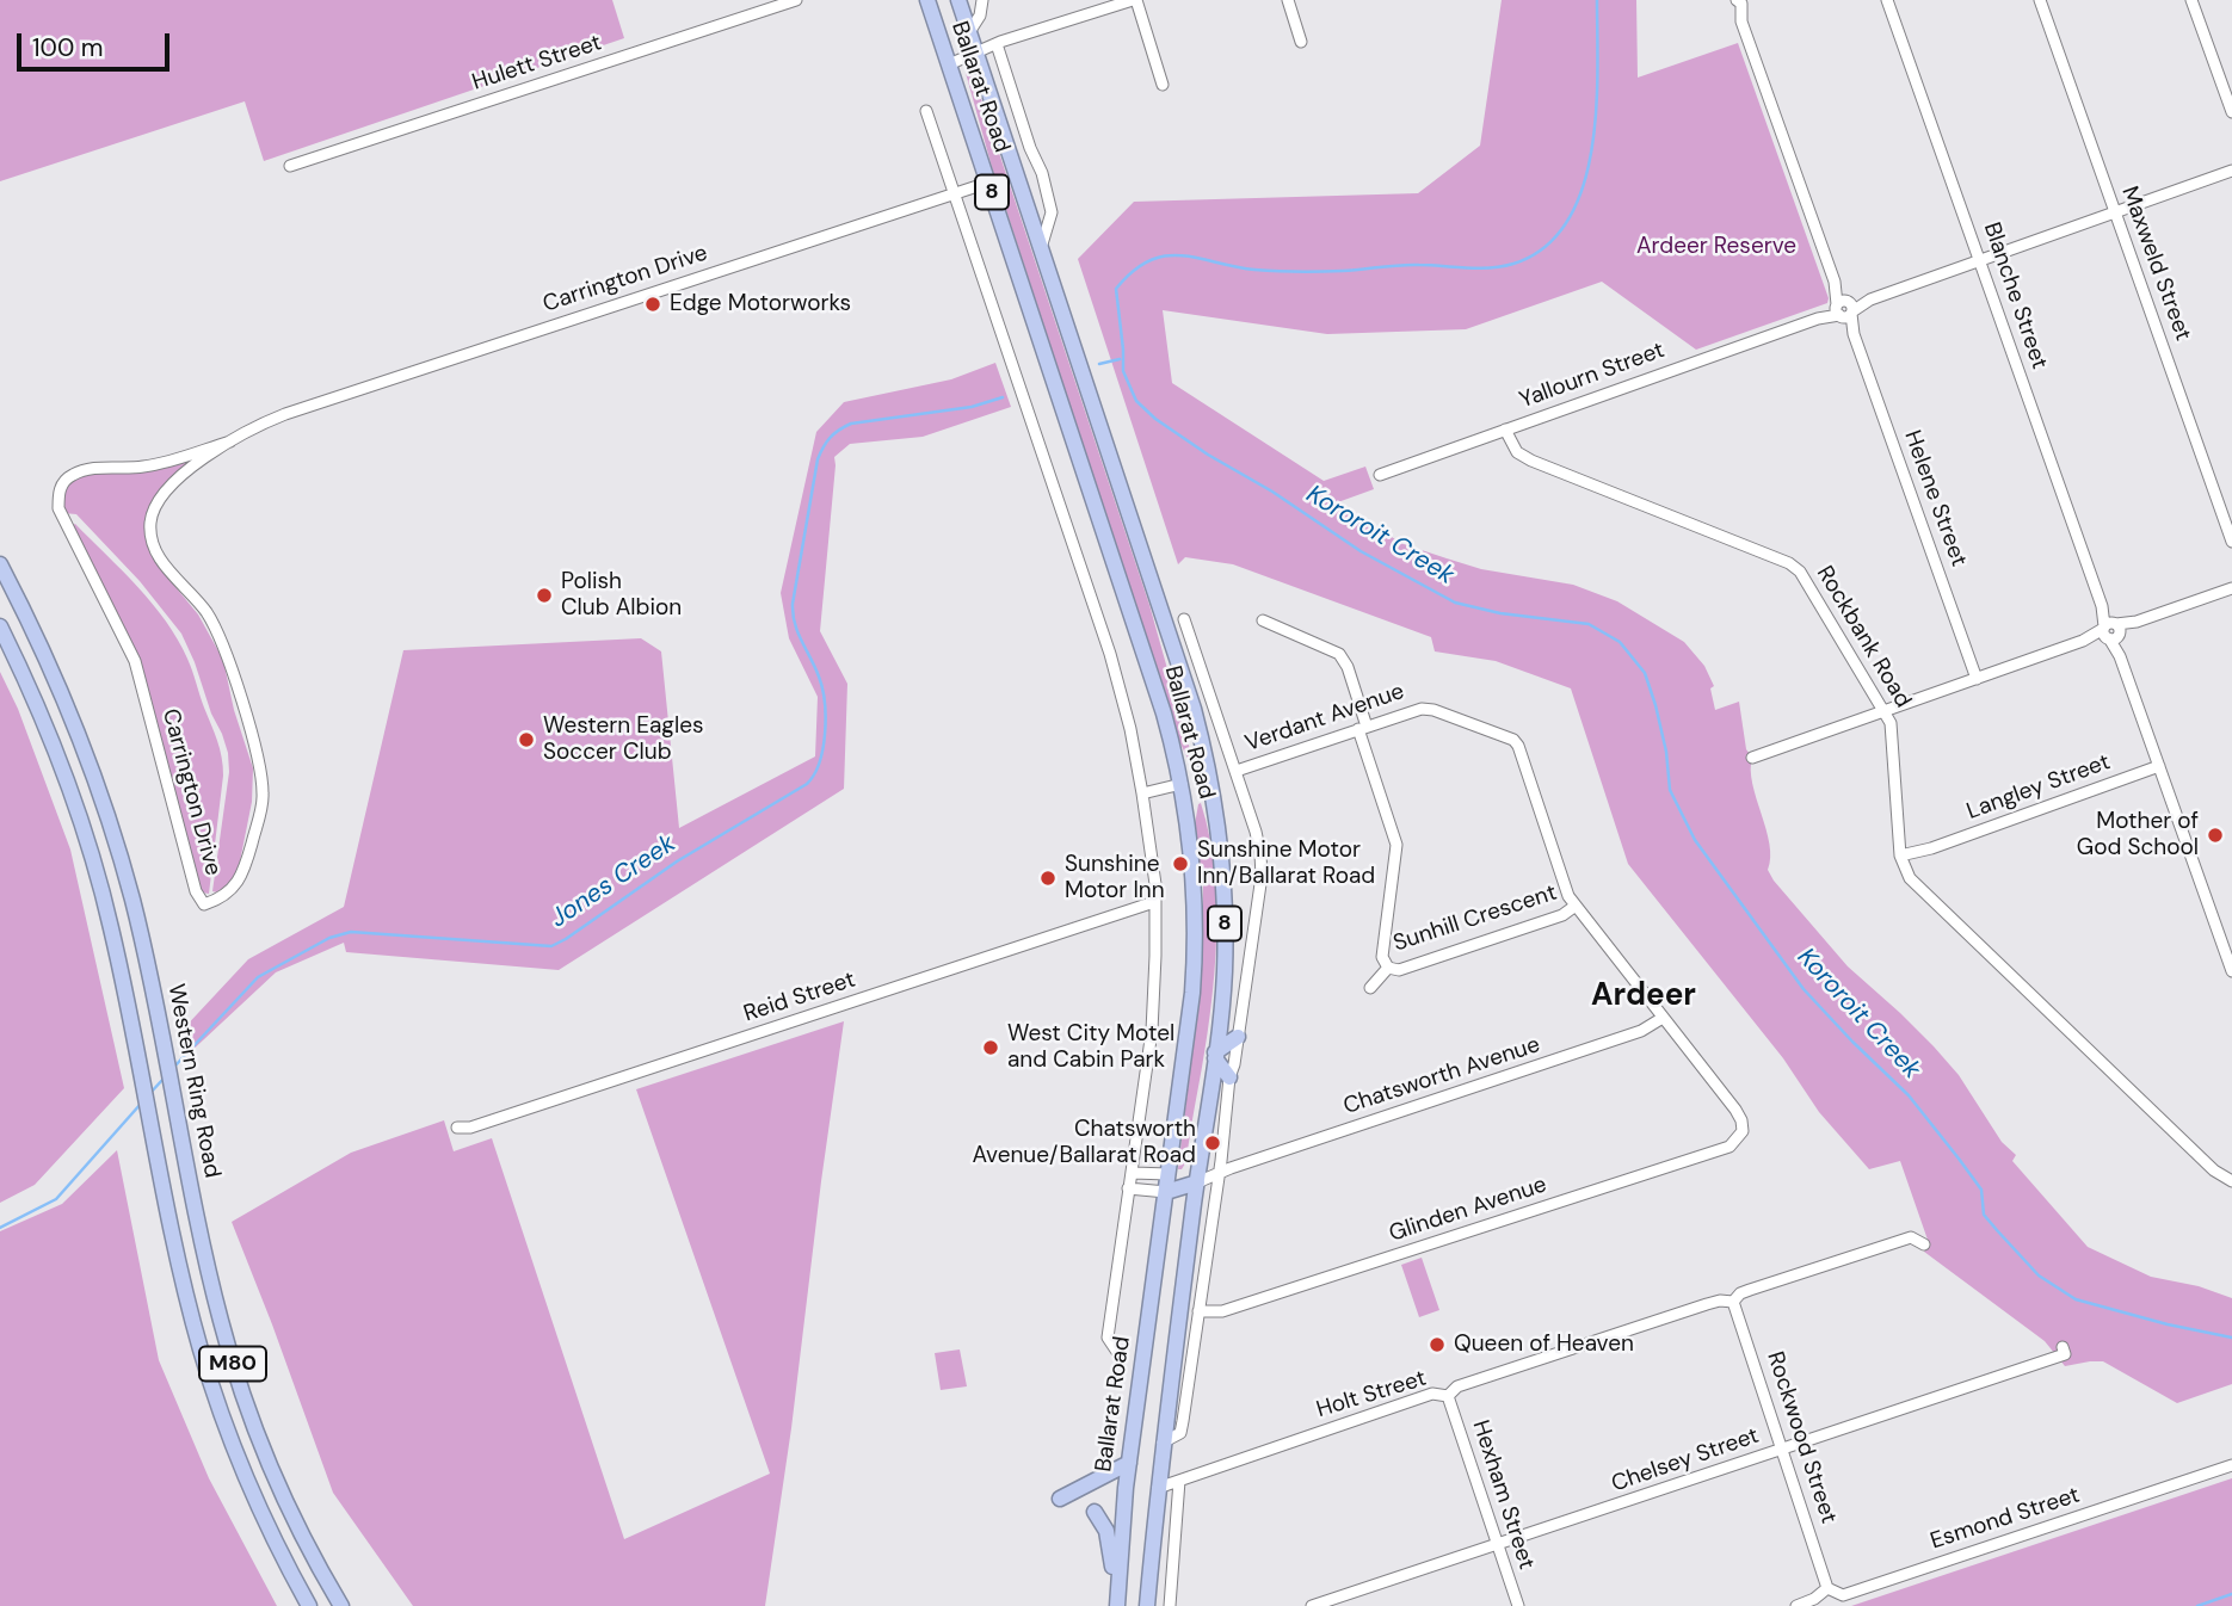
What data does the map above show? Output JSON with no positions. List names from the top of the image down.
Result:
{
  "streets": {
    "highway": [
      "Ballarat Road",
      "8",
      "Western Ring Road",
      "M80"
    ],
    "street": [
      "Hulett Street",
      "Maxweld Street",
      "Carrington Drive",
      "Blanche Street",
      "Yallourn Street",
      "Helene Street",
      "Rockbank Road",
      "Verdant Avenue",
      "Langley Street",
      "Sunhill Crescent",
      "Reid Street",
      "Chatsworth Avenue",
      "Glinden Avenue",
      "Holt Street",
      "Rockwood Street",
      "Chelsey Street",
      "Hexham Street",
      "Esmond Street"
    ]
  },
  "crossings": [
    ["Ballarat Road", "Carrington Drive"],
    ["Ballarat Road", "Verdant Avenue"],
    ["Ballarat Road", "Reid Street"],
    ["Ballarat Road", "Chatsworth Avenue"],
    ["Ballarat Road", "Glinden Avenue"],
    ["Ballarat Road", "Holt Street"],
    ["Maxweld Street", "Yallourn Street"],
    ["Blanche Street", "Yallourn Street"],
    ["Yallourn Street", "Helene Street"],
    ["Yallourn Street", "Rockbank Road"],
    ["Rockbank Road", "Langley Street"],
    ["Verdant Avenue", "Sunhill Crescent"],
    ["Verdant Avenue", "Chatsworth Avenue"],
    ["Verdant Avenue", "Glinden Avenue"],
    ["Holt Street", "Rockwood Street"],
    ["Holt Street", "Hexham Street"],
    ["Rockwood Street", "Chelsey Street"],
    ["Rockwood Street", "Esmond Street"],
    ["Chelsey Street", "Hexham Street"]
  ],
  "districts": ["Ardeer"],
  "water": ["Kororoit Creek", "Jones Creek"],
  "parks": ["Ardeer Reserve"],
  "places": [
    "Edge Motorworks",
    "Polish Club Albion",
    "Western Eagles Soccer Club",
    "Mother of God School",
    "Sunshine Motor Inn/Ballarat Road",
    "Sunshine Motor Inn",
    "West City Motel and Cabin Park",
    "Chatsworth Avenue/Ballarat Road",
    "Queen of Heaven"
  ],
  "scale_bar": "100 m"
}
